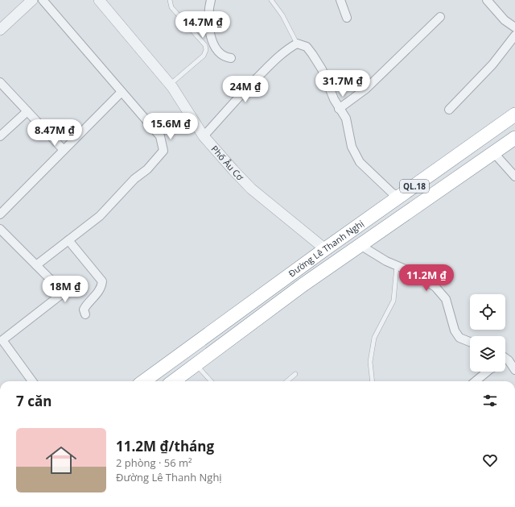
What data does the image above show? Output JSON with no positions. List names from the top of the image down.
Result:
{
  "streets": {
    "highway": ["QL.18", "Đường Lê Thanh Nghị"],
    "street": ["Phố Âu Cơ"]
  },
  "crossings": [
    ["Phố Âu Cơ", "Đường Lê Thanh Nghị"]
  ],
  "page": {
    "price": [
      "14.7M ₫",
      "31.7M ₫",
      "24M ₫",
      "15.6M ₫",
      "8.47M ₫",
      "11.2M ₫",
      "18M ₫"
    ],
    "heading": "7 căn",
    "list": [
      {
        "name": "11.2M ₫/tháng",
        "note": "2 phòng · 56 m² · Đường Lê Thanh Nghị"
      }
    ]
  }
}
